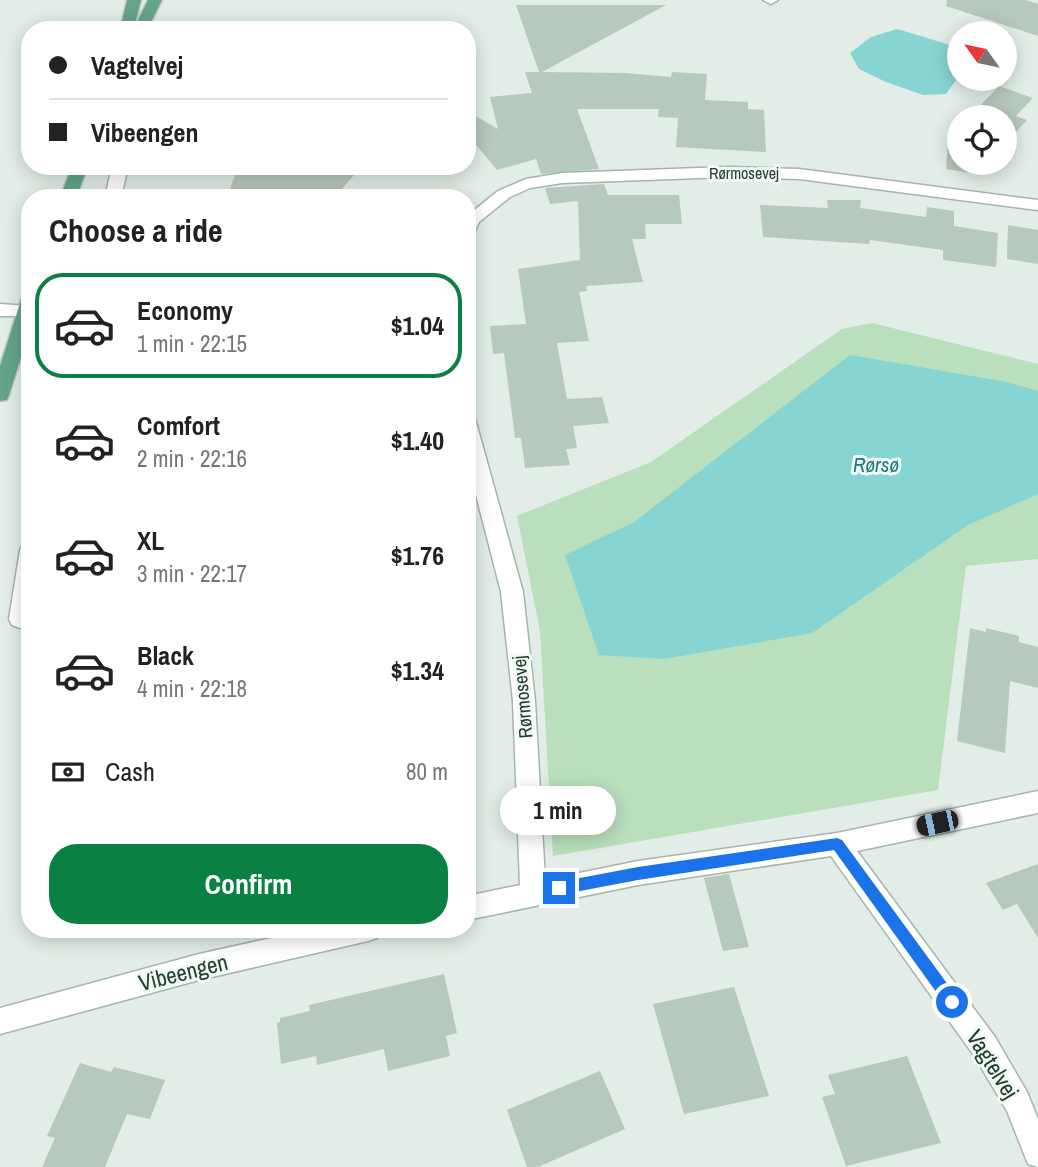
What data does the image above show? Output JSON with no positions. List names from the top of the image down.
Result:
{
  "streets": {
    "street": ["Rørmosevej", "Vibeengen", "Vagtelvej"]
  },
  "water": ["Rørsø"],
  "north": "top left",
  "page": {
    "banner": ["Vagtelvej", "Vibeengen"],
    "heading": "Choose a ride",
    "list": [
      {
        "name": "Economy",
        "note": "1 min · 22:15",
        "value": "$1.04"
      },
      {
        "name": "Comfort",
        "note": "2 min · 22:16",
        "value": "$1.40"
      },
      {
        "name": "XL",
        "note": "3 min · 22:17",
        "value": "$1.76"
      },
      {
        "name": "Black",
        "note": "4 min · 22:18",
        "value": "$1.34"
      }
    ],
    "pay": ["Cash", "80 m"],
    "bubble": "1 min",
    "buttons": "Confirm"
  }
}
